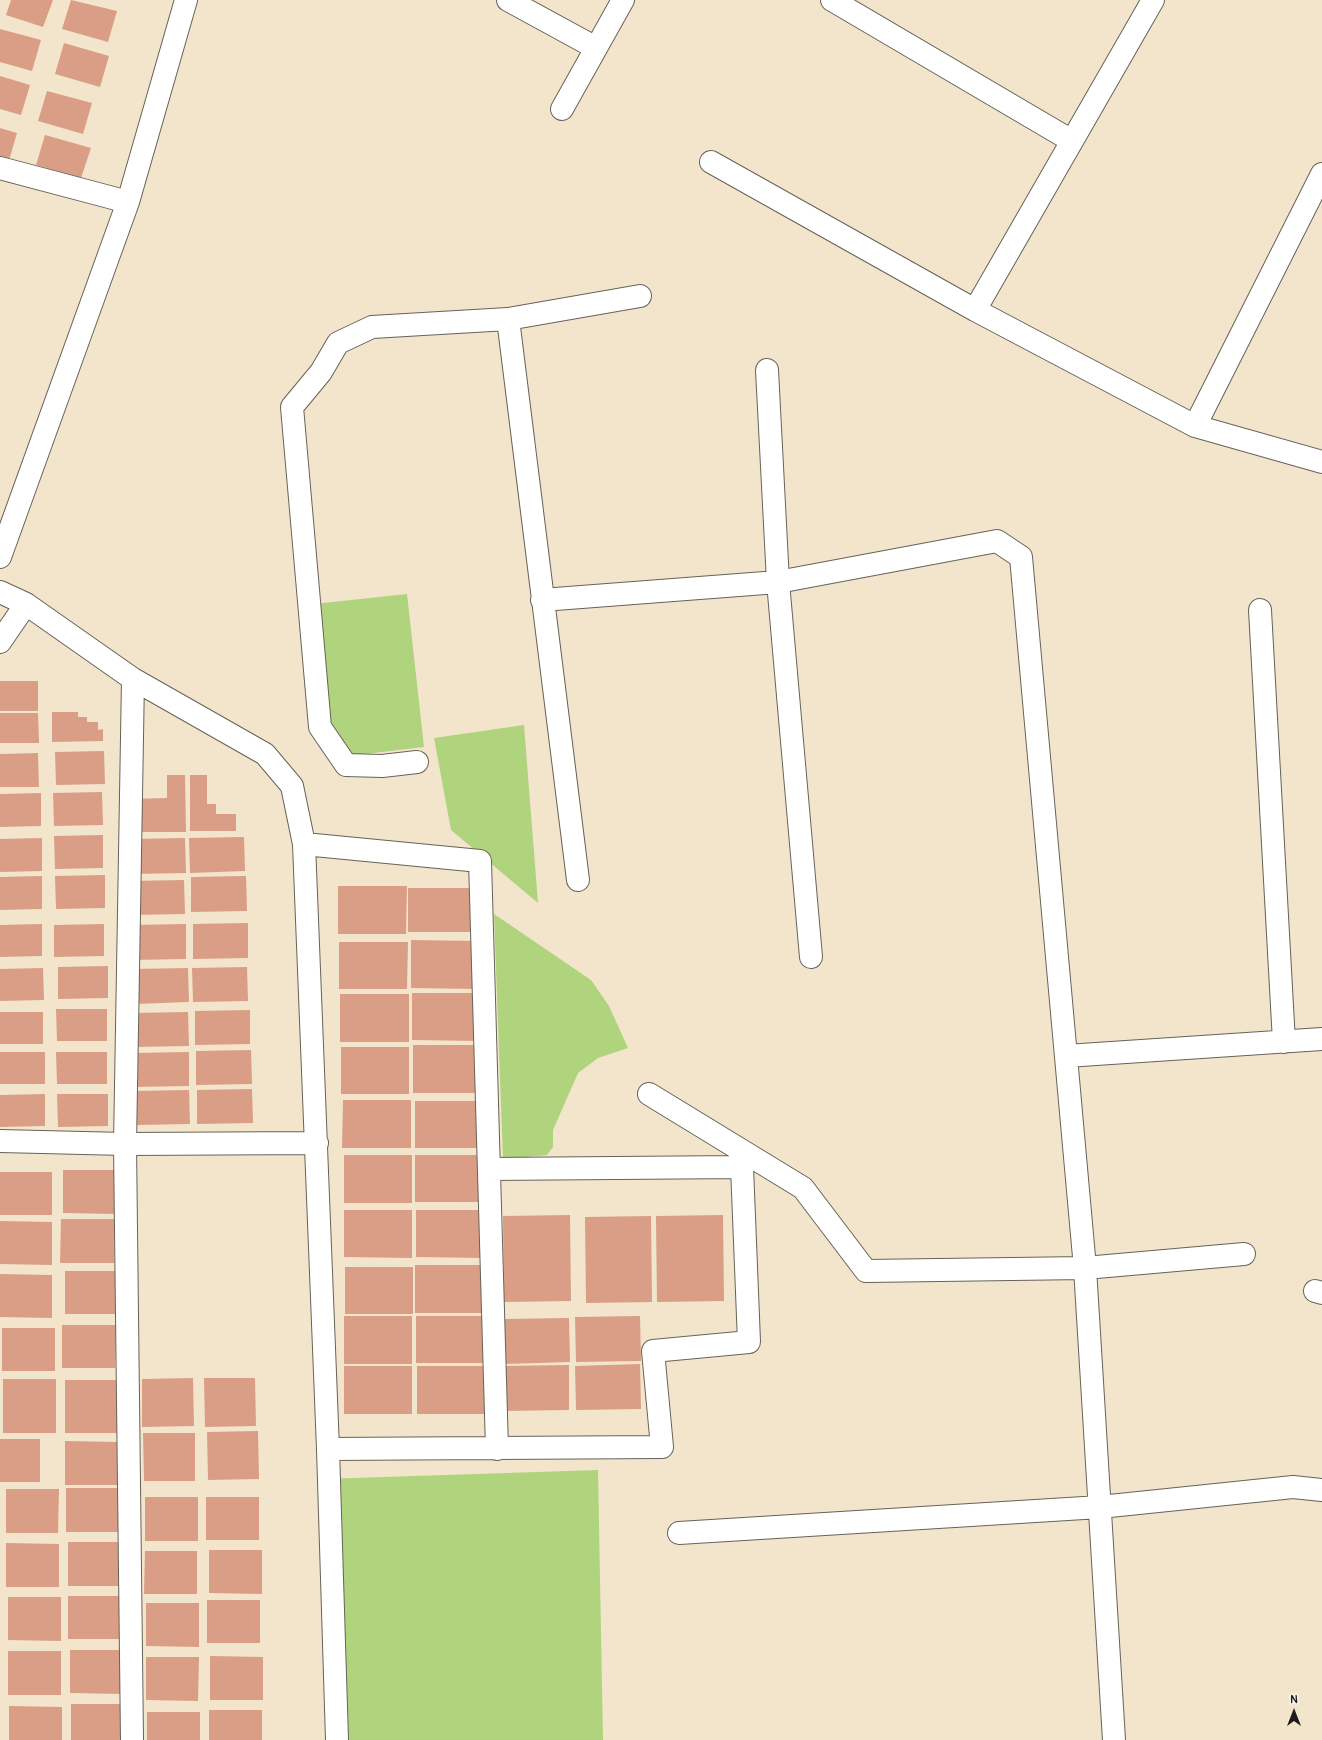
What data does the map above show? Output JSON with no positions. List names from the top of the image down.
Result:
{
  "north": "top"
}
